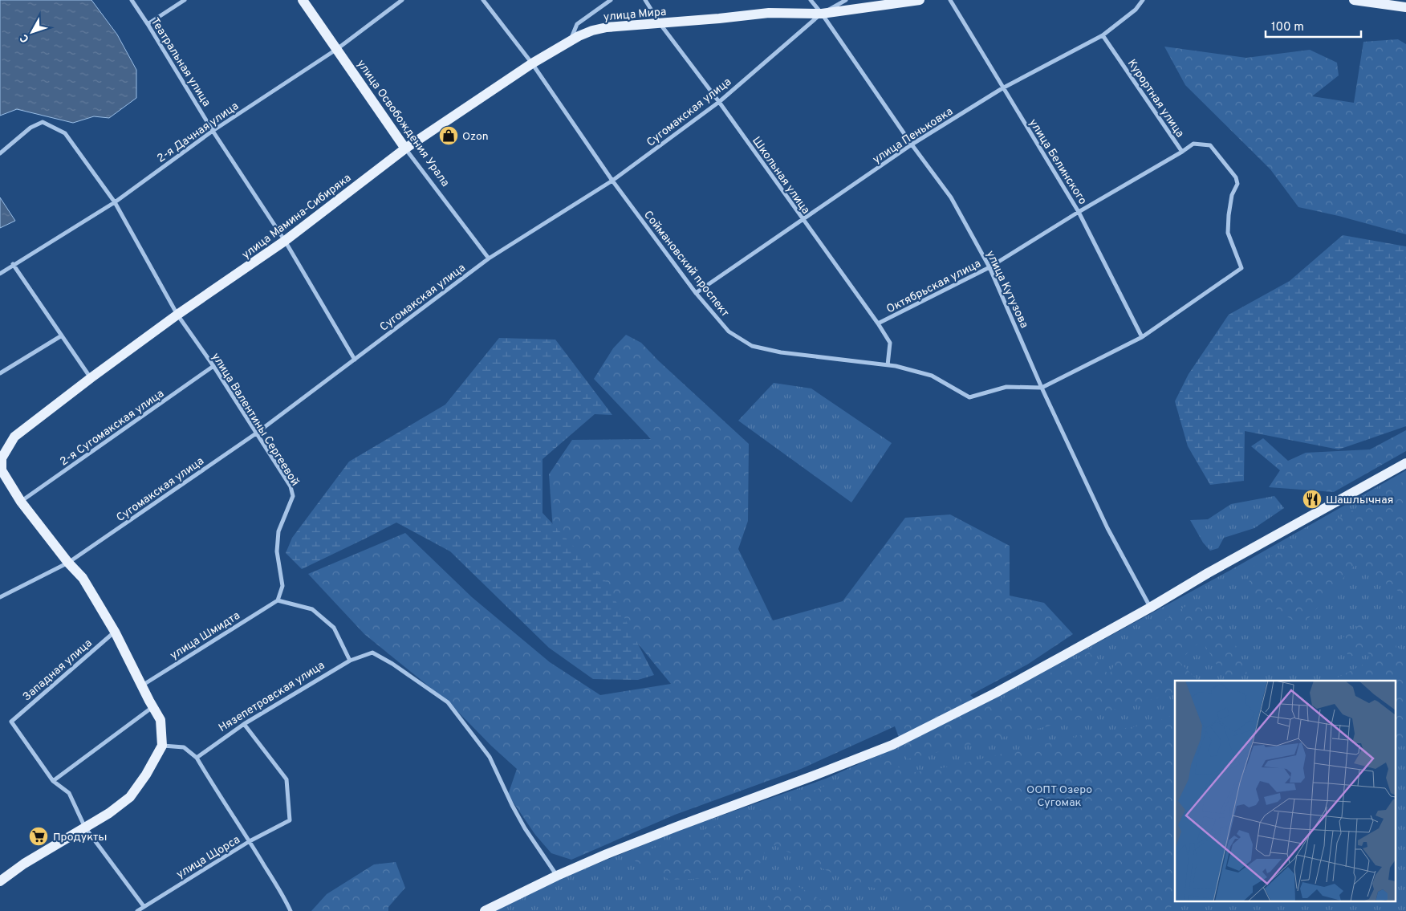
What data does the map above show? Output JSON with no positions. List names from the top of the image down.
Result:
{
  "streets": {
    "main road": ["улица Мира", "улица Освобождения Урала", "улица Мамина-Сибиряка"],
    "street": [
      "Театральная улица",
      "Курортная улица",
      "Сугомакская улица",
      "2-я Дачная улица",
      "улица Пеньковка",
      "улица Белинского",
      "Школьная улица",
      "Соймановский проспект",
      "Октябрьская улица",
      "улица Кутузова",
      "улица Валентины Сергеевой",
      "2-я Сугомакская улица",
      "улица Шмидта",
      "Западная улица",
      "Нязепетровская улица",
      "улица Щорса"
    ]
  },
  "crossings": [
    ["улица Мира", "Сугомакская улица"],
    ["улица Мира", "Школьная улица"],
    ["улица Мира", "улица Мамина-Сибиряка"],
    ["улица Мира", "улица Кутузова"],
    ["Театральная улица", "Сугомакская улица"],
    ["Театральная улица", "2-я Дачная улица"],
    ["Театральная улица", "улица Мамина-Сибиряка"],
    ["Курортная улица", "улица Пеньковка"],
    ["Курортная улица", "улица Белинского"],
    ["Курортная улица", "Октябрьская улица"],
    ["Сугомакская улица", "улица Освобождения Урала"],
    ["Сугомакская улица", "Школьная улица"],
    ["Сугомакская улица", "Соймановский проспект"],
    ["Сугомакская улица", "улица Кутузова"],
    ["Сугомакская улица", "улица Валентины Сергеевой"],
    ["улица Освобождения Урала", "2-я Дачная улица"],
    ["улица Освобождения Урала", "улица Мамина-Сибиряка"],
    ["2-я Дачная улица", "улица Валентины Сергеевой"],
    ["улица Пеньковка", "улица Белинского"],
    ["улица Пеньковка", "Школьная улица"],
    ["улица Пеньковка", "Соймановский проспект"],
    ["улица Пеньковка", "улица Кутузова"],
    ["улица Белинского", "Октябрьская улица"],
    ["Школьная улица", "Соймановский проспект"],
    ["Школьная улица", "Октябрьская улица"],
    ["улица Мамина-Сибиряка", "Соймановский проспект"],
    ["улица Мамина-Сибиряка", "улица Валентины Сергеевой"],
    ["Соймановский проспект", "улица Кутузова"],
    ["Октябрьская улица", "улица Кутузова"],
    ["улица Валентины Сергеевой", "2-я Сугомакская улица"],
    ["улица Валентины Сергеевой", "улица Шмидта"],
    ["Нязепетровская улица", "улица Щорса"]
  ],
  "parks": ["ООПТ Озеро Сугомак"],
  "places": {
    "shop": ["Ozon"],
    "restaurant": ["Шашлычная"],
    "supermarket": ["Продукты"]
  },
  "scale_bar": "100 m",
  "north": "bottom left"
}
